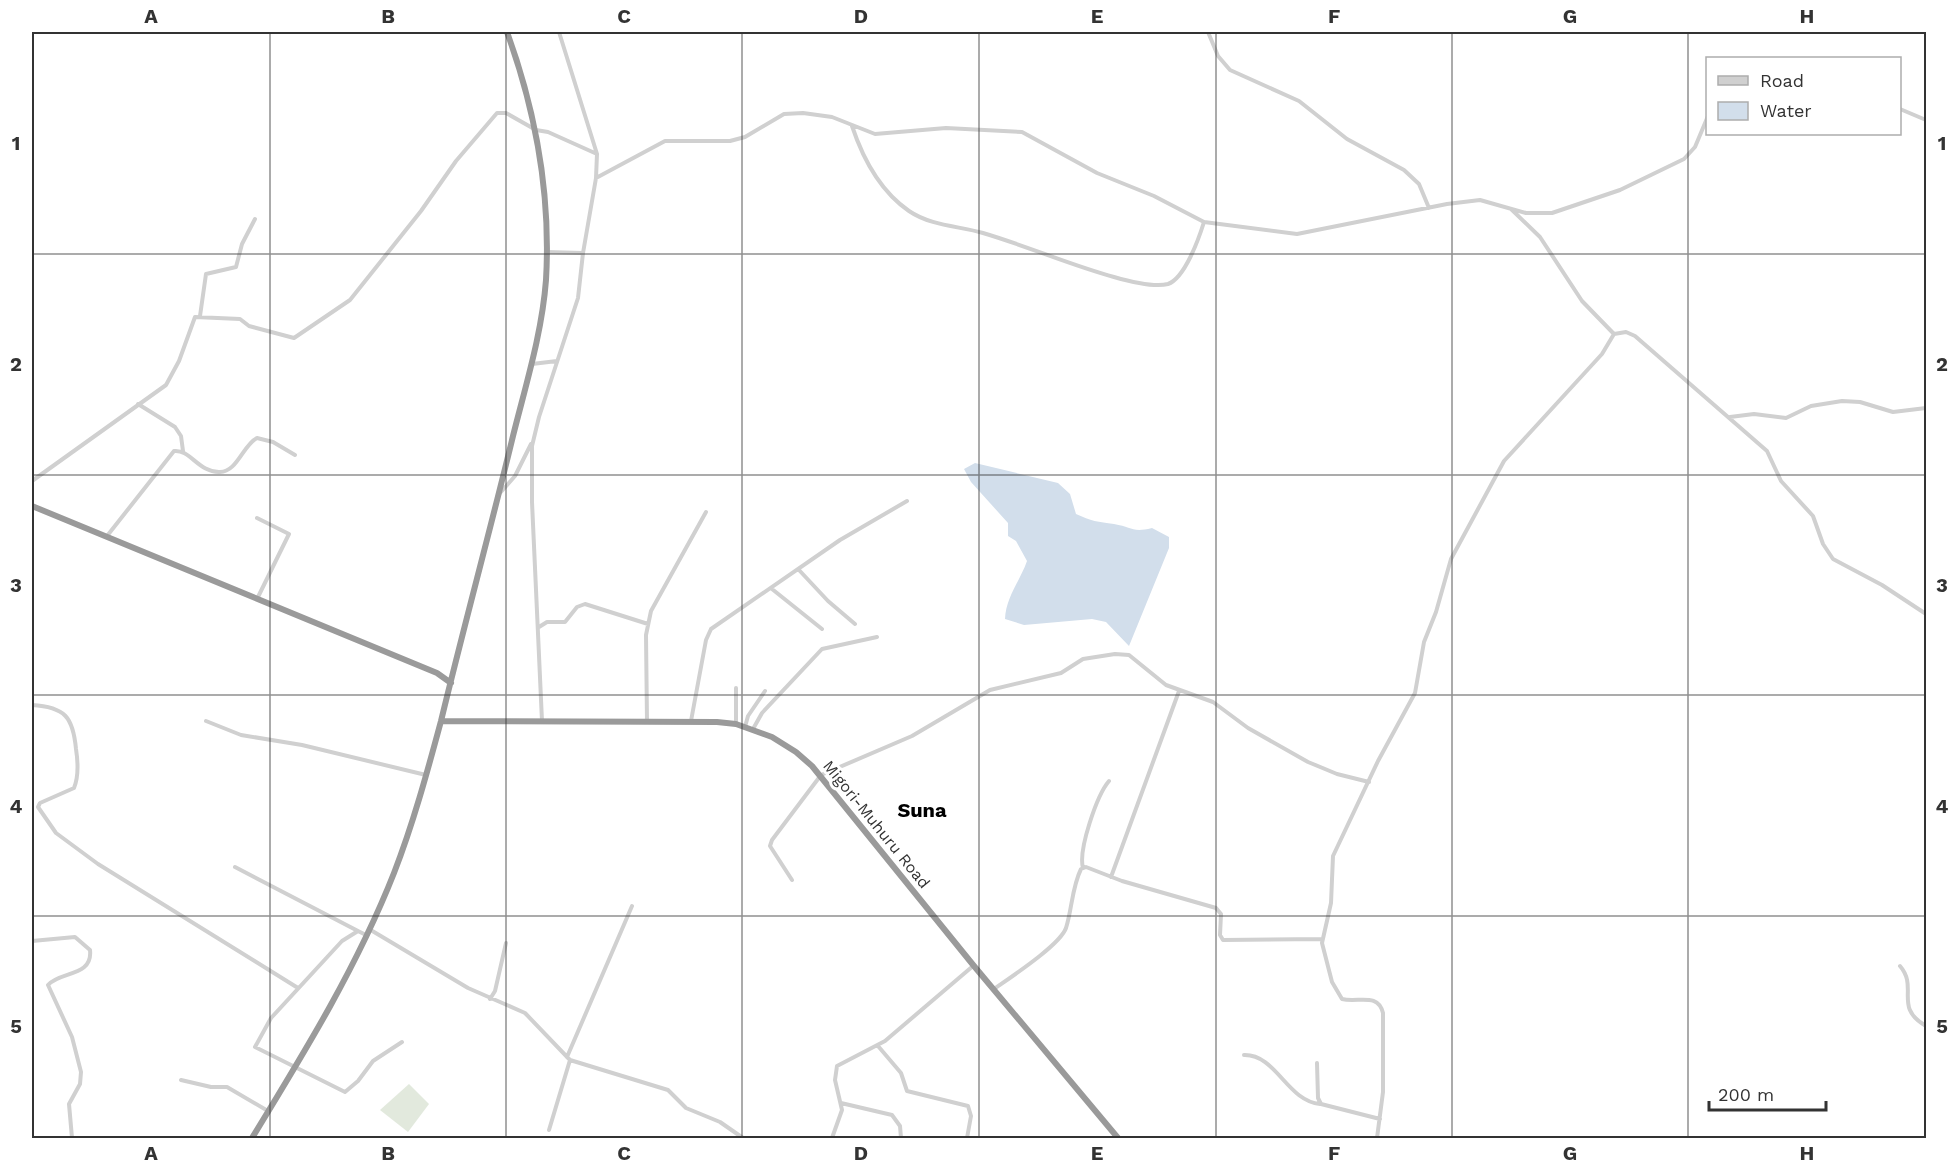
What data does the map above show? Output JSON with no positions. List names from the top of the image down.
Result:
{
  "streets": {
    "highway": ["Migori-Muhuru Road"]
  },
  "districts": ["Suna"],
  "legend": ["Road", "Water"],
  "scale_bar": "200 m",
  "grid": {
    "columns": [
      "A",
      "B",
      "C",
      "D",
      "E",
      "F",
      "G",
      "H"
    ],
    "rows": [
      "1",
      "2",
      "3",
      "4",
      "5"
    ]
  }
}
